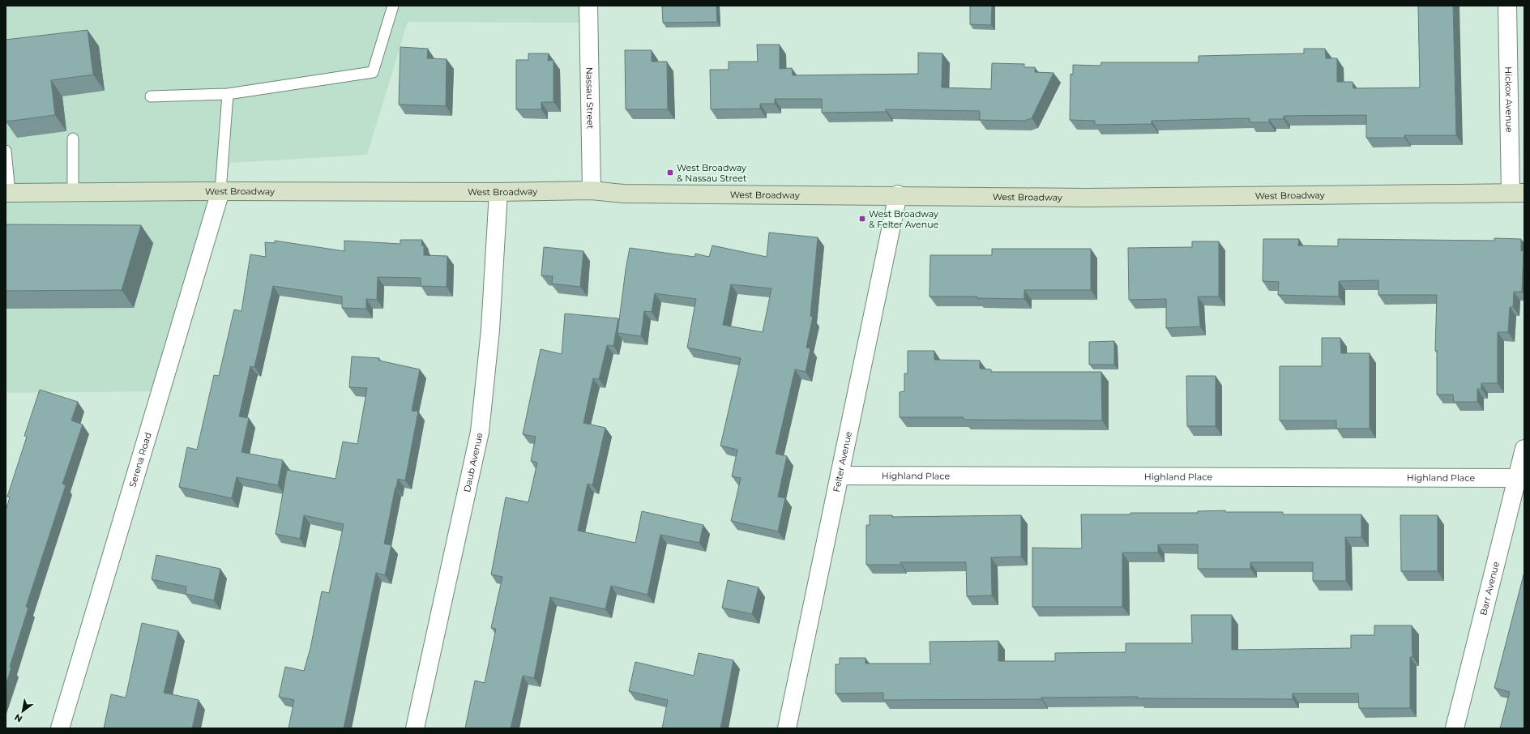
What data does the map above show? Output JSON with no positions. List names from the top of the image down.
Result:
{
  "streets": {
    "main road": ["West Broadway"],
    "street": [
      "Nassau Street",
      "Hickox Avenue",
      "Serena Road",
      "Felter Avenue",
      "Daub Avenue",
      "Highland Place",
      "Barr Avenue"
    ]
  },
  "crossings": [
    ["Nassau Street", "West Broadway"],
    ["Hickox Avenue", "West Broadway"],
    ["West Broadway", "Serena Road"],
    ["West Broadway", "Felter Avenue"],
    ["West Broadway", "Daub Avenue"],
    ["Felter Avenue", "Highland Place"],
    ["Highland Place", "Barr Avenue"]
  ],
  "places": {
    "transit": ["West Broadway & Nassau Street", "West Broadway & Felter Avenue"]
  },
  "north": "bottom left"
}
